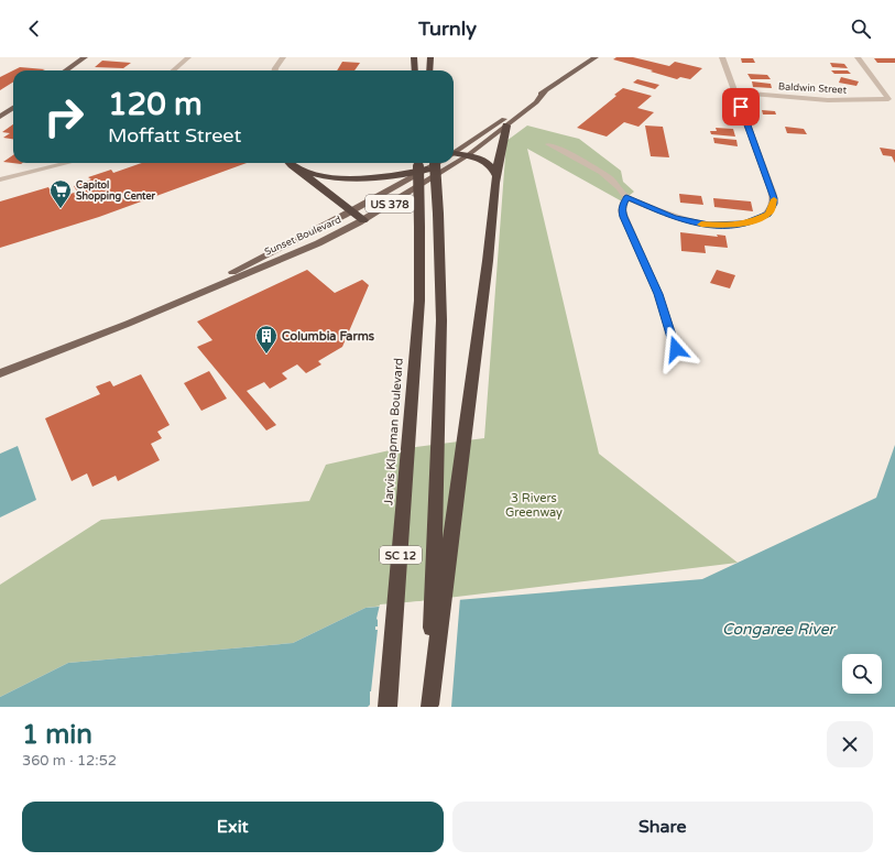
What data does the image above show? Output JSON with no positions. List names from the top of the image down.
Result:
{
  "streets": {
    "highway": ["Jarvis Klapman Boulevard", "SC 12"],
    "main road": ["US 378", "Sunset Boulevard"],
    "street": ["Baldwin Street"]
  },
  "crossings": [
    ["Sunset Boulevard", "Jarvis Klapman Boulevard"]
  ],
  "water": ["Congaree River"],
  "parks": ["3 Rivers Greenway"],
  "places": {
    "supermarket": ["Capitol Shopping Center"],
    "building": ["Columbia Farms"]
  },
  "page": {
    "header": "Turnly",
    "turn": ["120 m", "Moffatt Street"],
    "heading": ["1 min", "360 m · 12:52"],
    "buttons": ["Exit", "Share"]
  }
}
